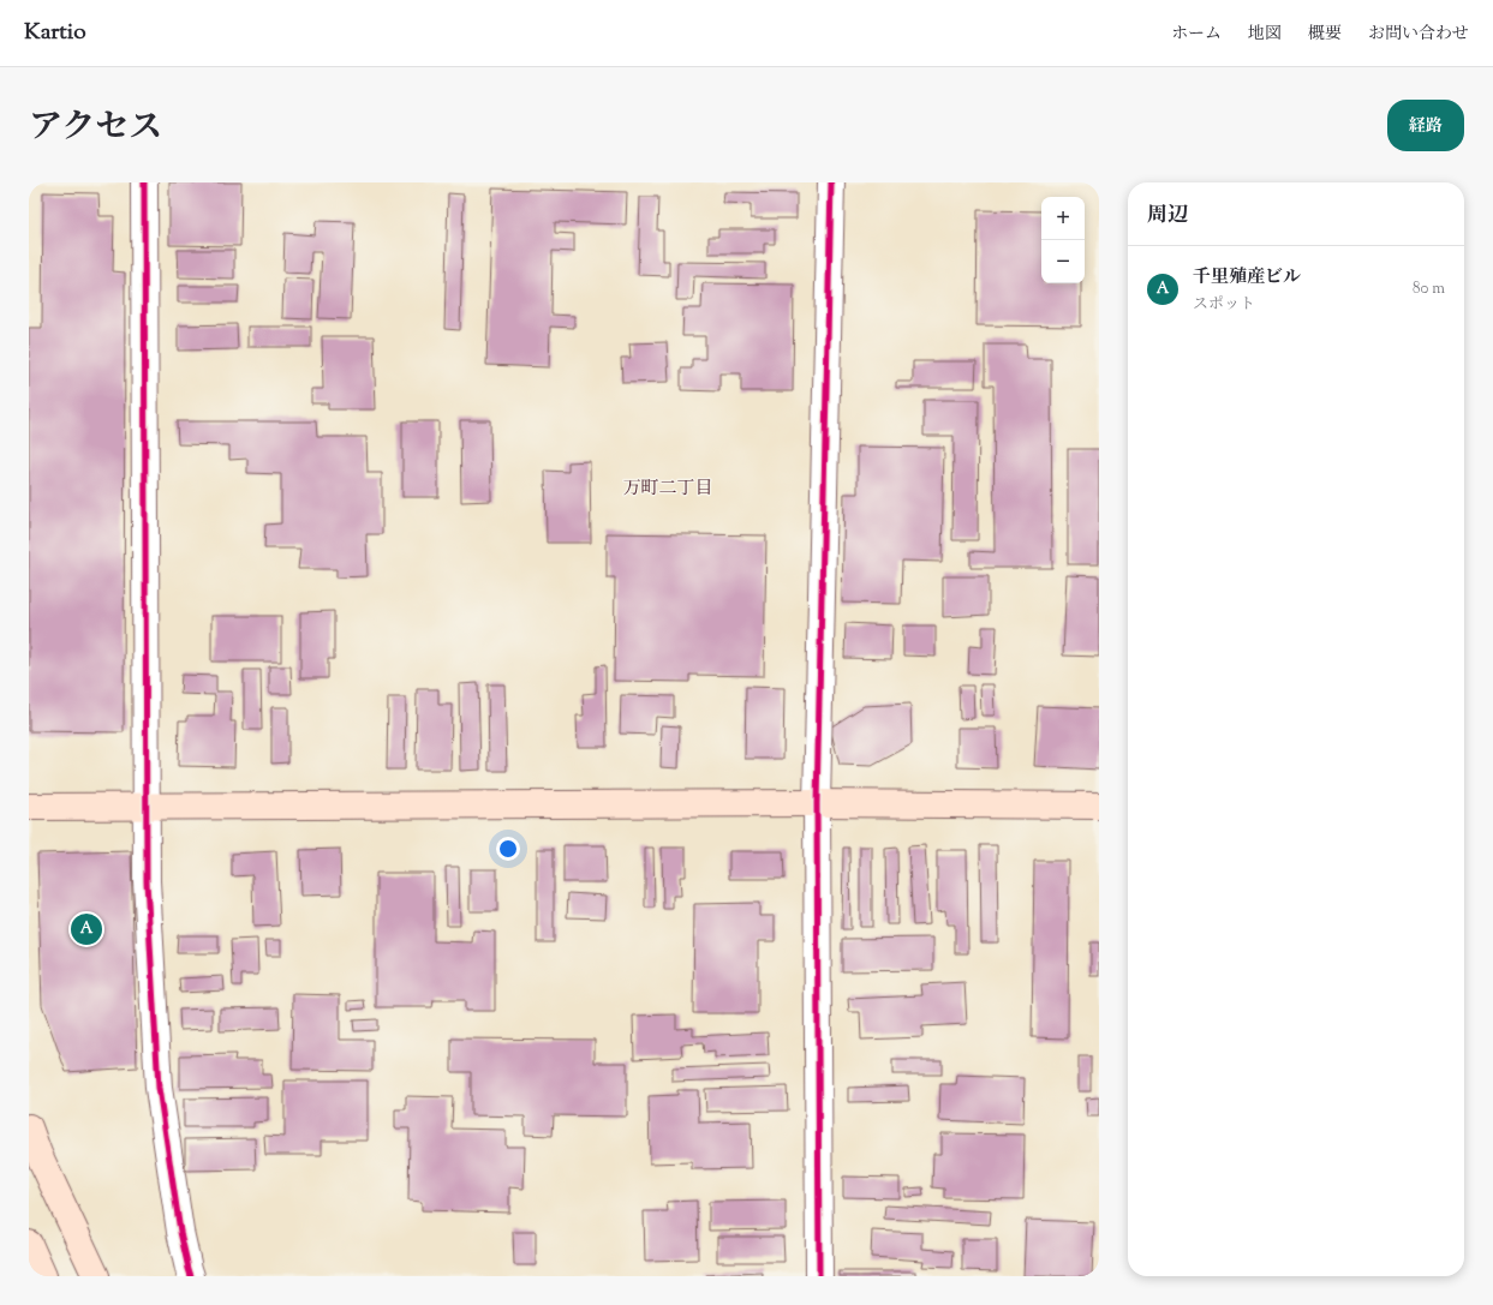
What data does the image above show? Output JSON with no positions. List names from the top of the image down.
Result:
{
  "districts": ["万町二丁目"],
  "page": {
    "header": "Kartio",
    "nav": [
      "ホーム",
      "地図",
      "概要",
      "お問い合わせ"
    ],
    "title": "アクセス",
    "buttons": "経路",
    "heading": "周辺",
    "map_buttons": ["+", "−"],
    "list": [
      {
        "mark": "A",
        "name": "千里殖産ビル",
        "note": "スポット",
        "value": "80 m"
      }
    ],
    "pins": "A"
  }
}
